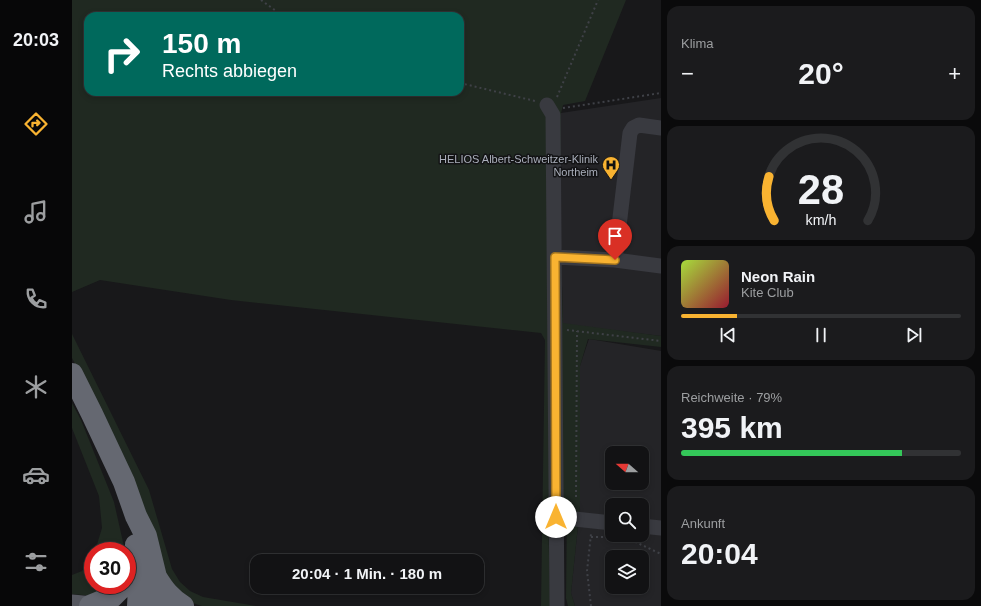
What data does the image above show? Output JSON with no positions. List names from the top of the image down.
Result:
{
  "places": {
    "hospital": ["HELIOS Albert-Schweitzer-Klinik Northeim"]
  },
  "north": "left",
  "page": {
    "tabs": "20:03",
    "tile": [
      "Klima",
      ["Reichweite · 79%", "395 km"],
      ["Ankunft", "20:04"]
    ],
    "turn": ["150 m", "Rechts abbiegen"],
    "heat": ["−", "20°", "+"],
    "song": ["Neon Rain", "Kite Club"],
    "limit": "30",
    "trip": "20:04 · 1 Min. · 180 m",
    "gauge": ["28", "km/h"]
  }
}
